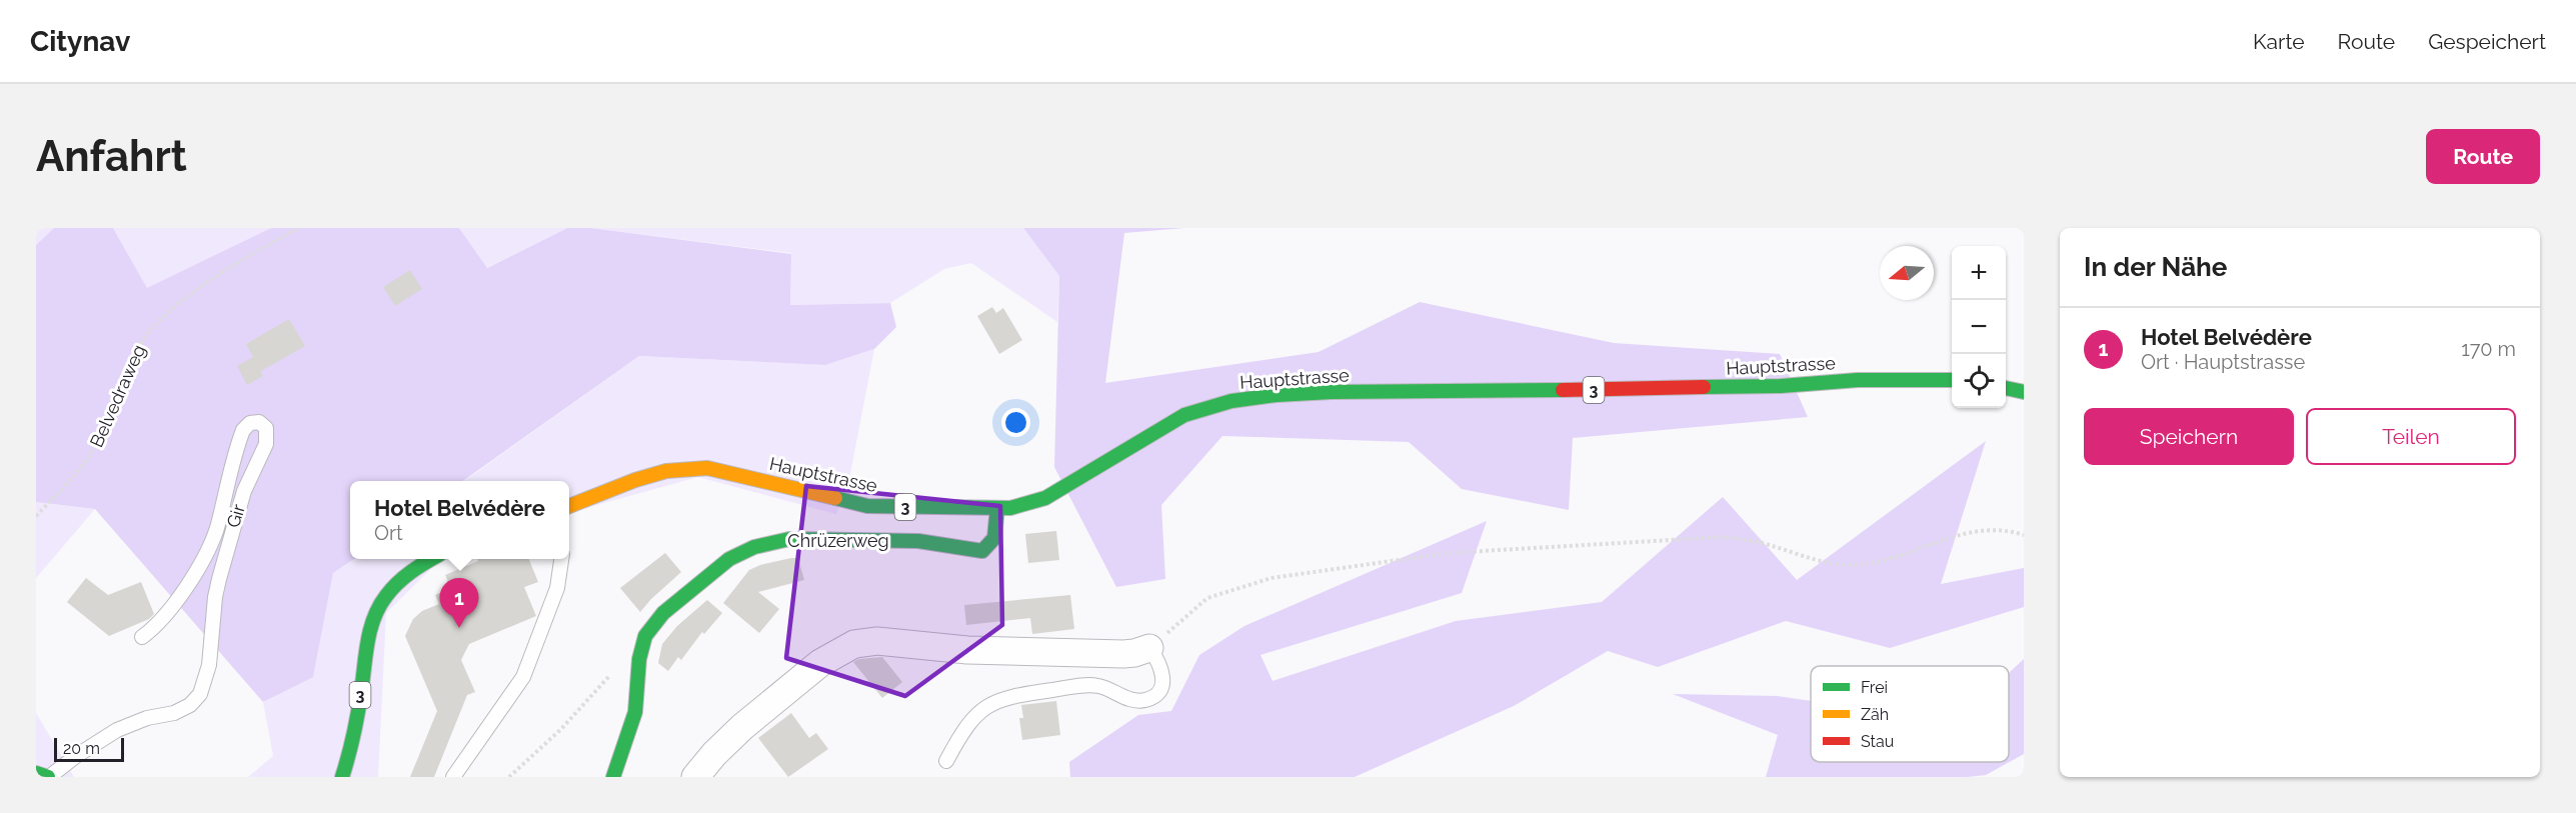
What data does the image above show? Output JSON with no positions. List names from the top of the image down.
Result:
{
  "streets": {
    "main road": ["Hauptstrasse", "3", "Chrüzerweg"],
    "lane": ["Gir"],
    "path": ["Belvedraweg"]
  },
  "crossings": [
    ["Hauptstrasse", "Chrüzerweg"]
  ],
  "legend": ["Frei", "Zäh", "Stau"],
  "scale_bar": "20 m",
  "north": "left",
  "page": {
    "header": "Citynav",
    "nav": ["Karte", "Route", "Gespeichert"],
    "buttons": [
      "Route",
      ["Speichern", "Teilen"]
    ],
    "title": "Anfahrt",
    "heading": "In der Nähe",
    "map_buttons": ["+", "−"],
    "list": [
      {
        "mark": "1",
        "name": "Hotel Belvédère",
        "note": "Ort · Hauptstrasse",
        "value": "170 m"
      }
    ],
    "popup": ["Hotel Belvédère", "Ort"],
    "pins": "1",
    "scale": "20 m"
  }
}
